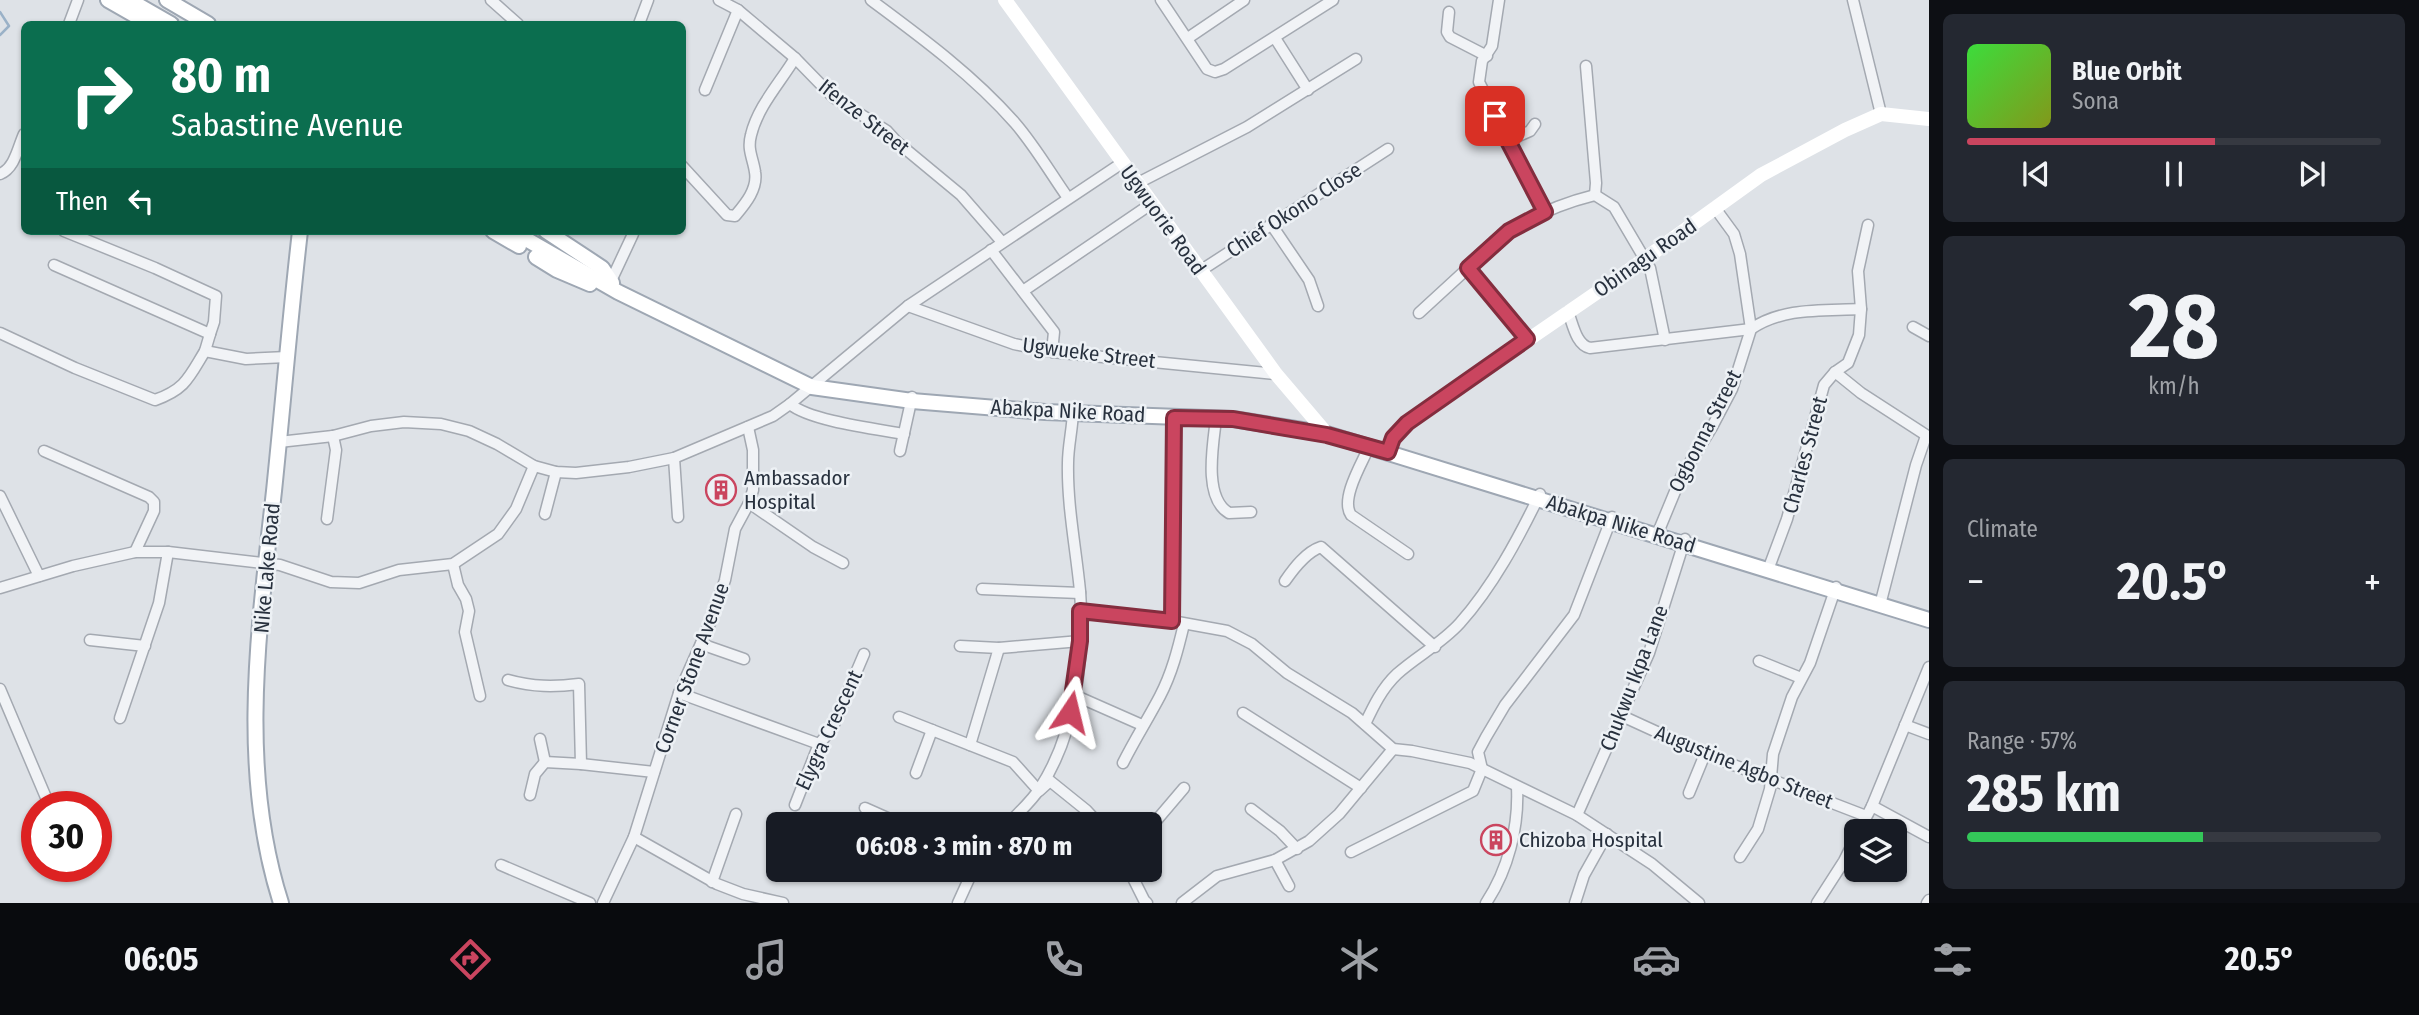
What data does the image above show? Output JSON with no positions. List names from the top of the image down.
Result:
{
  "streets": {
    "main road": [
      "Ugwuorie Road",
      "Obinagu Road",
      "Abakpa Nike Road",
      "Nike Lake Road"
    ],
    "street": [
      "Ifenze Street",
      "Chief Okono Close",
      "Ugwueke Street",
      "Ogbonna Street",
      "Charles Street",
      "Corner Stone Avenue",
      "Chukwu Ikpa Lane",
      "Elygra Crescent",
      "Augustine Agbo Street"
    ]
  },
  "crossings": [
    ["Chief Okono Close", "Ugwuorie Road"],
    ["Ugwuorie Road", "Ugwueke Street"],
    ["Ugwuorie Road", "Abakpa Nike Road"],
    ["Obinagu Road", "Abakpa Nike Road"],
    ["Obinagu Road", "Ogbonna Street"],
    ["Abakpa Nike Road", "Ogbonna Street"],
    ["Abakpa Nike Road", "Charles Street"],
    ["Abakpa Nike Road", "Chukwu Ikpa Lane"],
    ["Chukwu Ikpa Lane", "Augustine Agbo Street"]
  ],
  "places": {
    "building": ["Ambassador Hospital", "Chizoba Hospital"]
  },
  "page": {
    "turn": ["80 m", "Sabastine Avenue"],
    "song": ["Blue Orbit", "Sona"],
    "then": "Then",
    "tile": [
      ["28", "km/h"],
      "Climate",
      ["Range · 57%", "285 km"]
    ],
    "heat": ["−", "20.5°", "+"],
    "limit": "30",
    "trip": "06:08 · 3 min · 870 m",
    "tabs": ["06:05", "20.5°"]
  }
}
